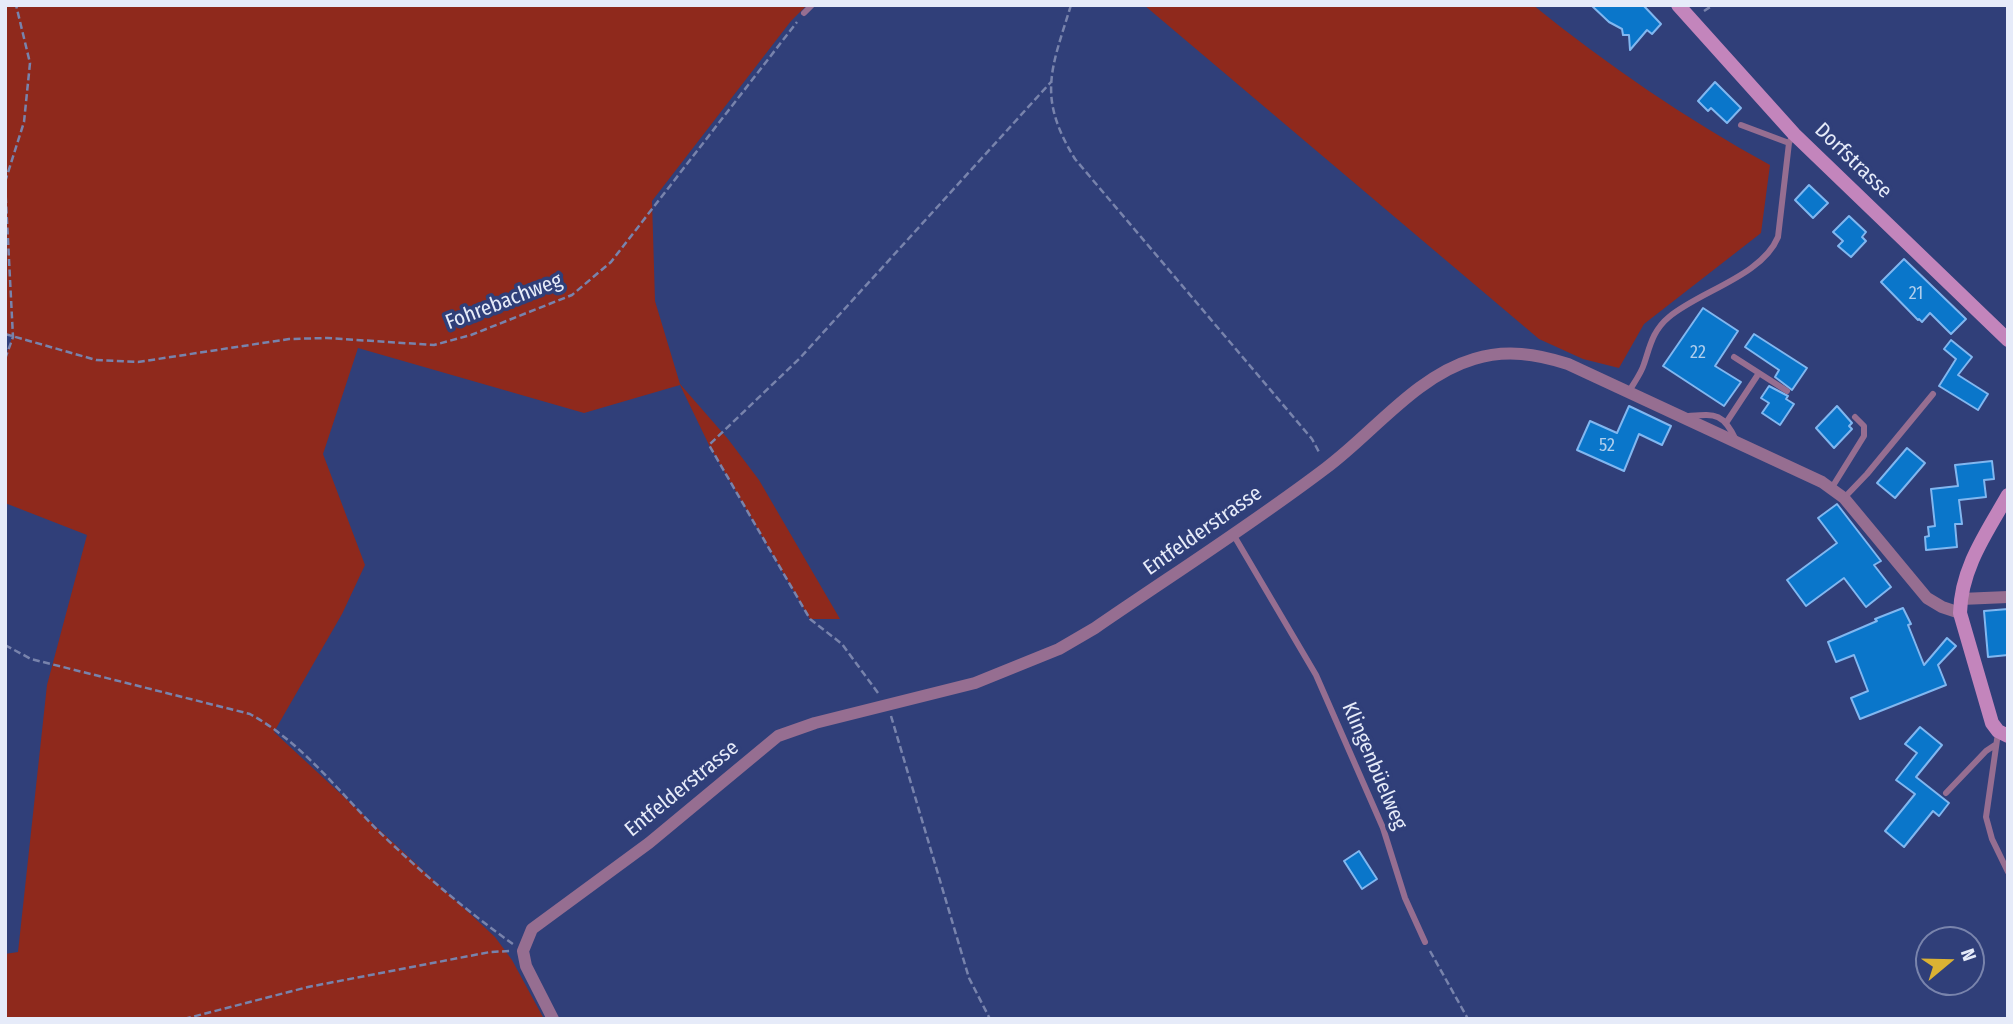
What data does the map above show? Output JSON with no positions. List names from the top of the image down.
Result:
{
  "streets": {
    "street": ["Dorfstrasse", "Entfelderstrasse"],
    "lane": ["Klingenbüelweg"],
    "path": ["Fohrebachweg"]
  },
  "crossings": [
    ["Entfelderstrasse", "Klingenbüelweg"]
  ],
  "house_numbers": ["21", "22", "52"],
  "north": "right"
}
